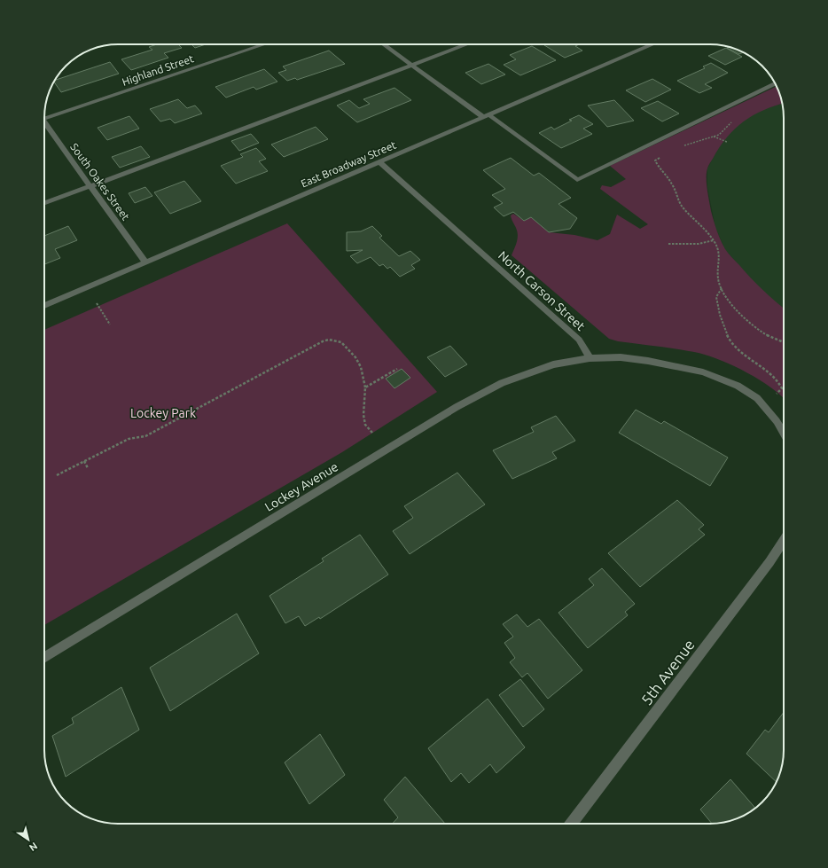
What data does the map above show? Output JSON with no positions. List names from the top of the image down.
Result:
{
  "streets": {
    "street": [
      "Highland Street",
      "East Broadway Street",
      "South Oakes Street",
      "North Carson Street",
      "Lockey Avenue",
      "5th Avenue"
    ]
  },
  "crossings": [
    ["East Broadway Street", "South Oakes Street"],
    ["East Broadway Street", "North Carson Street"],
    ["North Carson Street", "Lockey Avenue"]
  ],
  "parks": ["Lockey Park"],
  "north": "bottom right"
}
